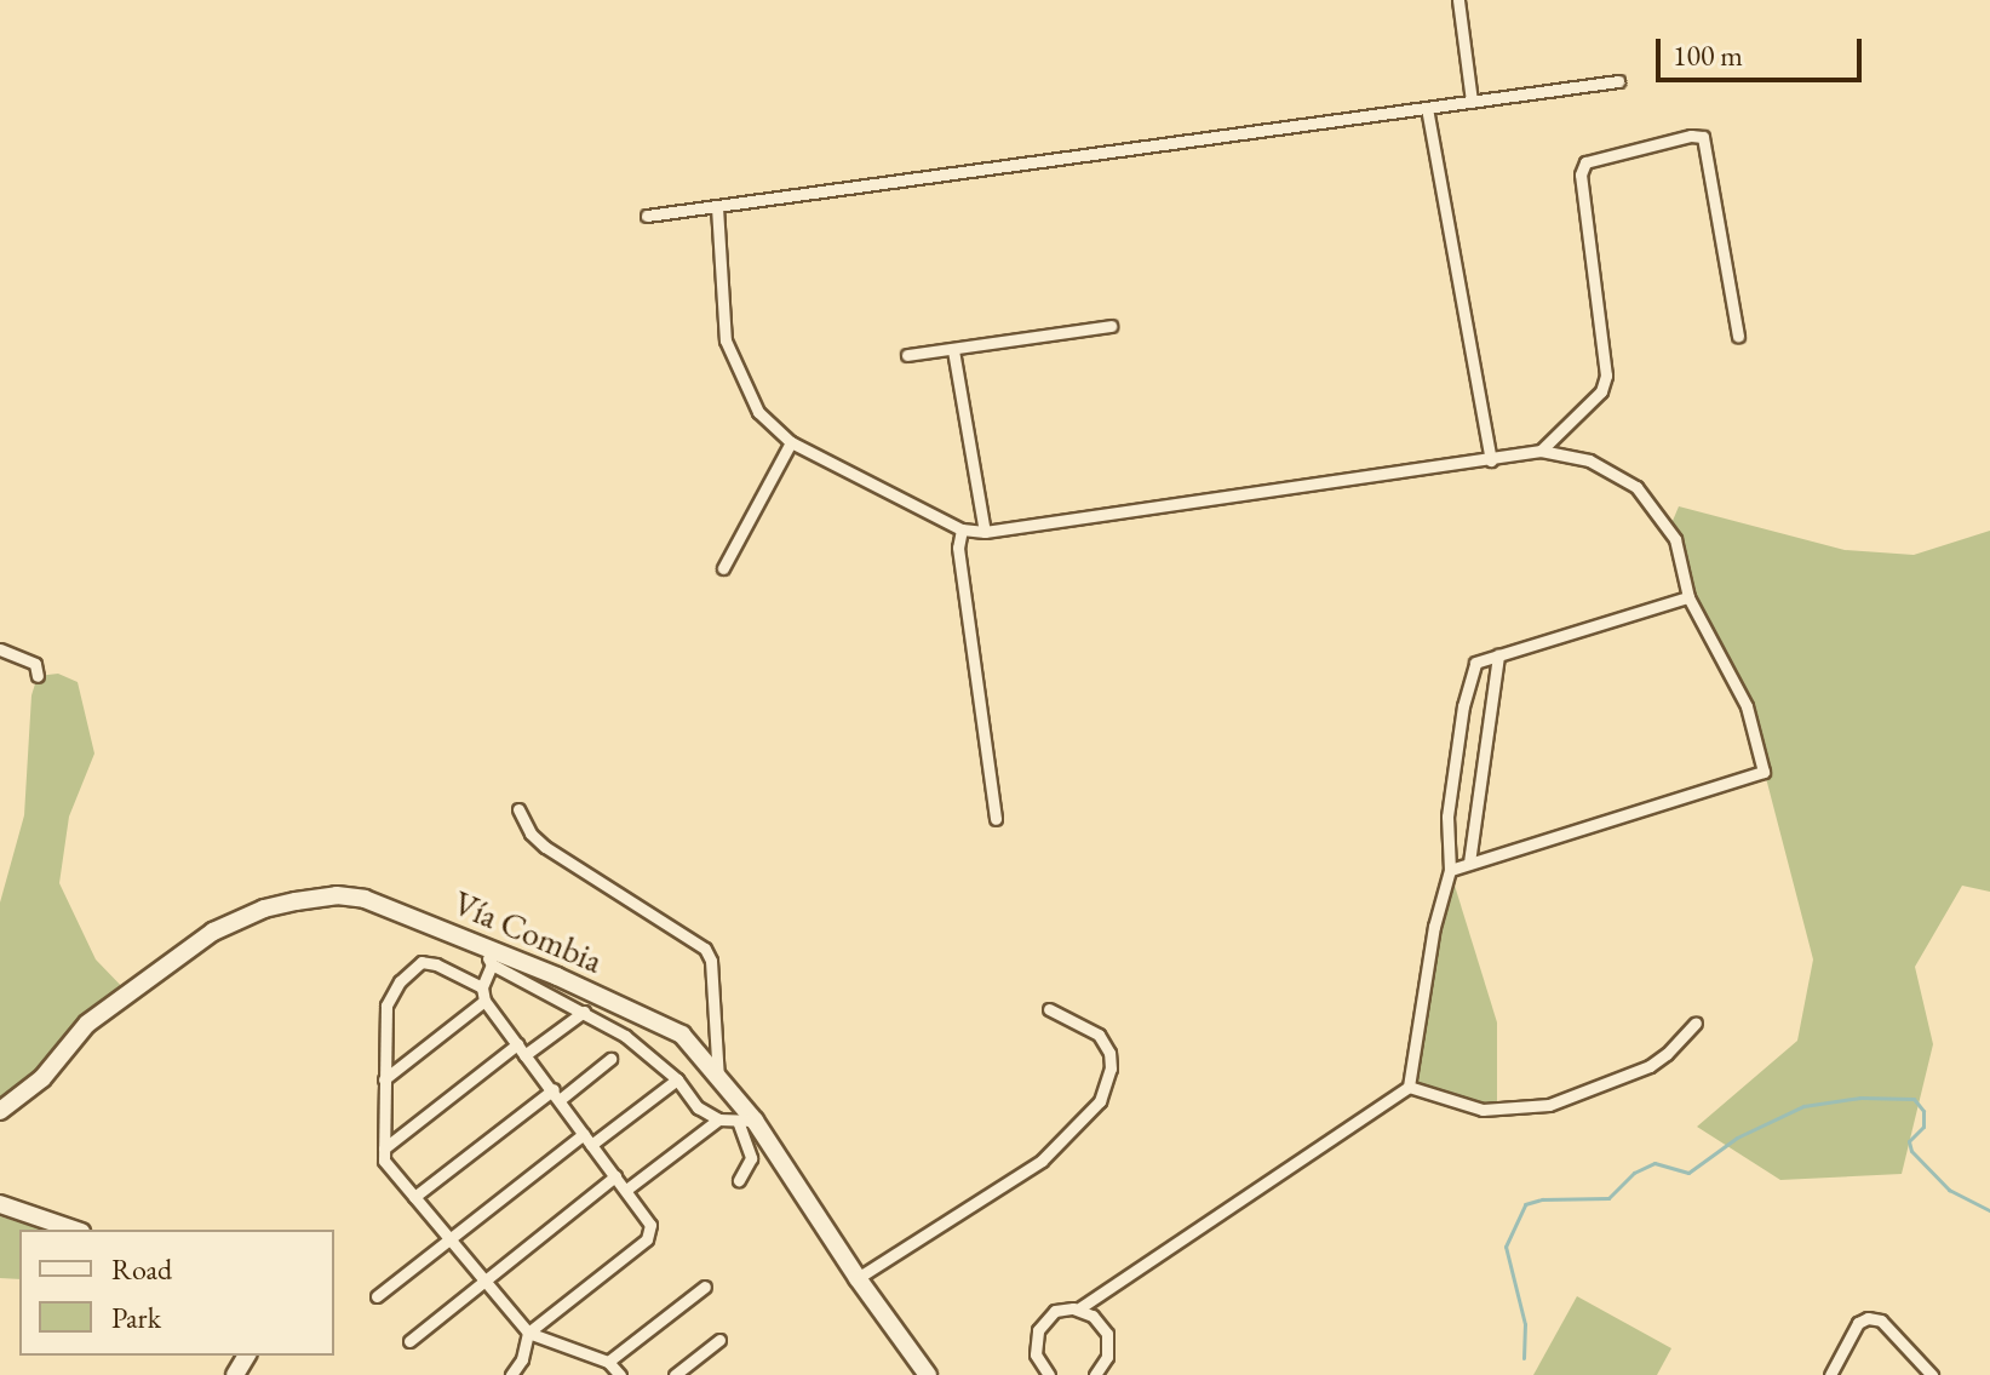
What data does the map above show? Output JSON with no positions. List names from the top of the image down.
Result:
{
  "streets": {
    "main road": ["Vía Combia"]
  },
  "legend": ["Road", "Park"],
  "scale_bar": "100 m"
}
